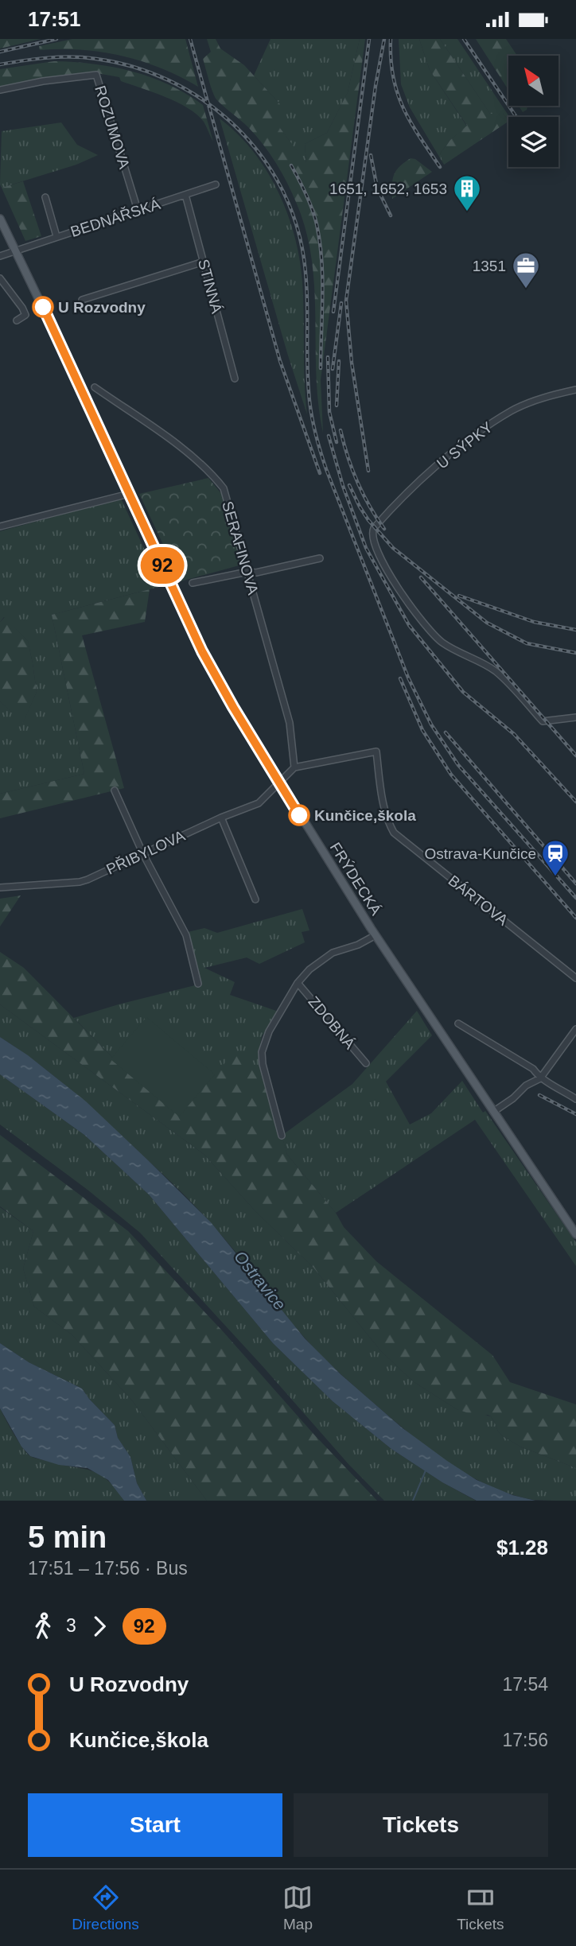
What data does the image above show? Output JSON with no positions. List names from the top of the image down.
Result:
{
  "streets": {
    "main road": ["FRÝDECKÁ"],
    "street": [
      "ROZUMOVA",
      "BEDNÁŘSKÁ",
      "STINNÁ",
      "U SÝPKY",
      "SERAFINOVA",
      "PŘIBYLOVA",
      "BÁRTOVA",
      "ZDOBNÁ"
    ]
  },
  "crossings": [
    ["ROZUMOVA", "BEDNÁŘSKÁ"],
    ["BEDNÁŘSKÁ", "STINNÁ"],
    ["BEDNÁŘSKÁ", "FRÝDECKÁ"],
    ["SERAFINOVA", "PŘIBYLOVA"],
    ["SERAFINOVA", "BÁRTOVA"],
    ["PŘIBYLOVA", "FRÝDECKÁ"],
    ["PŘIBYLOVA", "BÁRTOVA"]
  ],
  "water": ["Ostravice"],
  "places": {
    "building": ["1651, 1652, 1653"],
    "office": ["1351"],
    "other": ["U Rozvodny", "Kunčice,škola"],
    "station": ["Ostrava-Kunčice"]
  },
  "lines": ["bus line 92"],
  "north": "top left",
  "page": {
    "status": "17:51",
    "on_map": "92",
    "heading": ["5 min", "17:51 – 17:56 · Bus", "$1.28"],
    "legs": ["3", "92"],
    "list": [
      {
        "name": "U Rozvodny",
        "value": "17:54"
      },
      {
        "name": "Kunčice,škola",
        "value": "17:56"
      }
    ],
    "buttons": ["Start", "Tickets"],
    "tabs": ["Directions", "Map", "Tickets"]
  }
}
